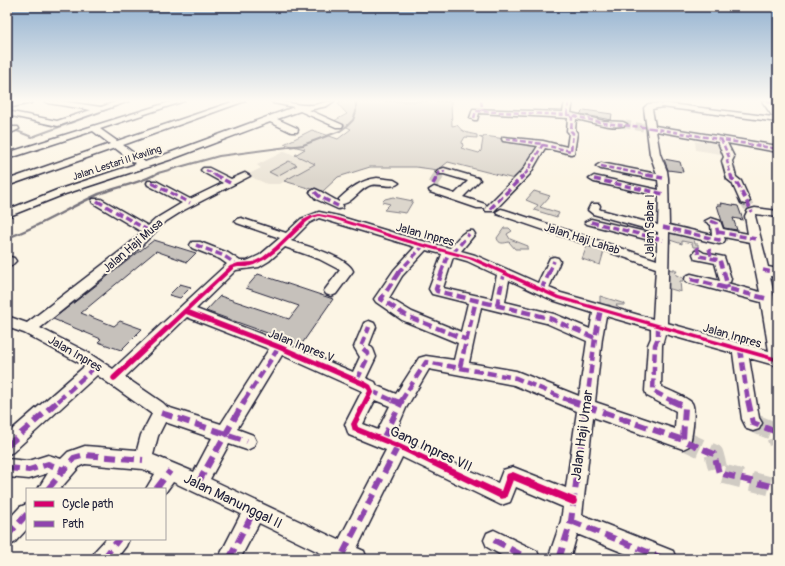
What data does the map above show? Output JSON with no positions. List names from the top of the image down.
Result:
{
  "streets": {
    "street": [
      "Jalan Lestari II Kavling",
      "Jalan Sabar I",
      "Jalan Inpres",
      "Jalan Haji Lahab",
      "Jalan Haji Musa",
      "Jalan Inpres V",
      "Jalan Haji Umar",
      "Gang Inpres VII",
      "Jalan Manunggal II"
    ]
  },
  "crossings": [
    ["Jalan Sabar I", "Jalan Inpres"],
    ["Jalan Sabar I", "Jalan Haji Lahab"],
    ["Jalan Sabar I", "Jalan Haji Umar"],
    ["Jalan Inpres", "Jalan Haji Musa"],
    ["Jalan Inpres", "Jalan Inpres V"],
    ["Jalan Inpres", "Jalan Haji Umar"],
    ["Jalan Inpres V", "Gang Inpres VII"],
    ["Jalan Haji Umar", "Gang Inpres VII"]
  ],
  "legend": ["Cycle path", "Path"]
}
